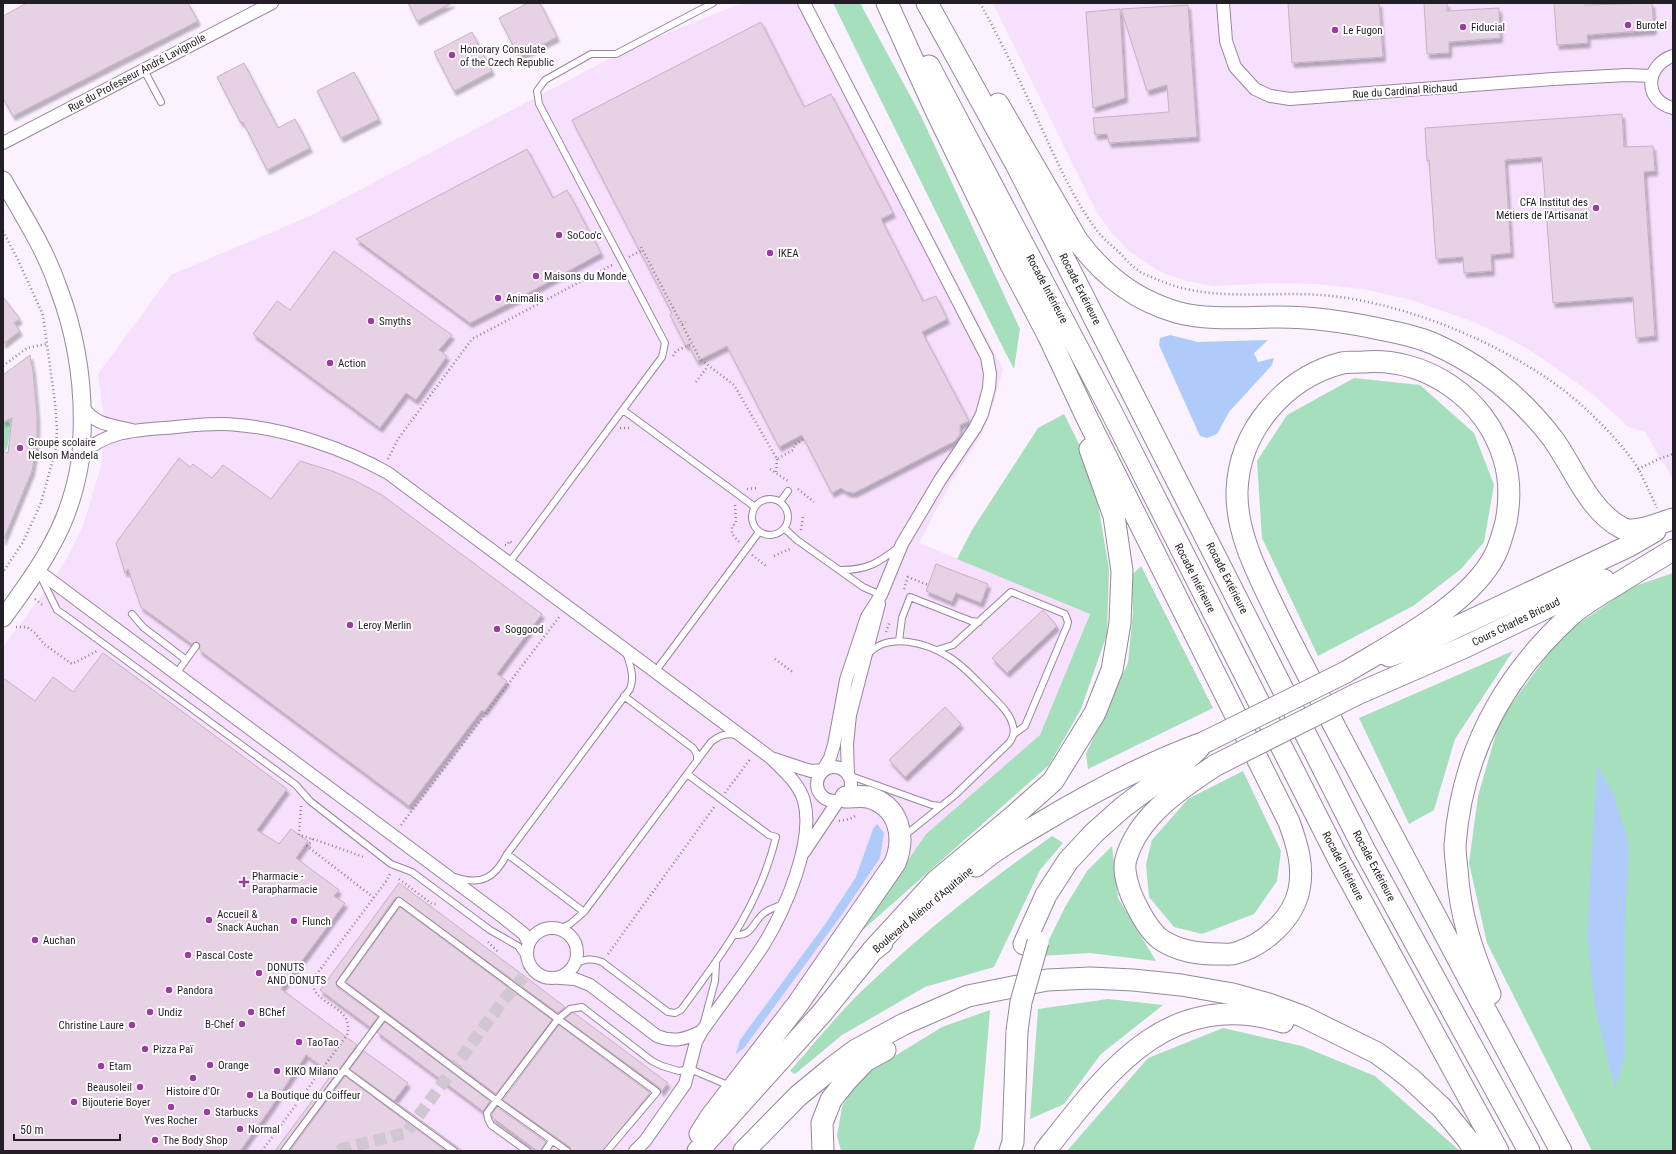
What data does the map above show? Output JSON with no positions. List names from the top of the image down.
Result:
{
  "streets": {
    "highway": [
      "Rocade Intérieure",
      "Rocade Extérieure",
      "Cours Charles Bricaud",
      "Boulevard Aliénor d'Aquitaine"
    ],
    "street": ["Rue du Professeur André Lavignolle", "Rue du Cardinal Richaud"]
  },
  "places": {
    "other": [
      "Burotel",
      "Fiducial",
      "Le Fugon",
      "Honorary Consulate of the Czech Republic",
      "CFA Institut des Métiers de l'Artisanat",
      "SoCoo'c",
      "IKEA",
      "Maisons du Monde",
      "Animalis",
      "Smyths",
      "Action",
      "Groupe scolaire Nelson Mandela",
      "Leroy Merlin",
      "Soggood",
      "Accueil & Snack Auchan",
      "Flunch",
      "Auchan",
      "Pascal Coste",
      "DONUTS AND DONUTS",
      "Pandora",
      "Undiz",
      "BChef",
      "B-Chef",
      "Christine Laure",
      "TaoTao",
      "Pizza Paï",
      "Orange",
      "Etam",
      "KIKO Milano",
      "Histoire d'Or",
      "Beausoleil",
      "La Boutique du Coiffeur",
      "Bijouterie Boyer",
      "Yves Rocher",
      "Starbucks",
      "Normal",
      "The Body Shop"
    ],
    "health": ["Pharmacie - Parapharmacie"]
  },
  "scale_bar": "50 m"
}
